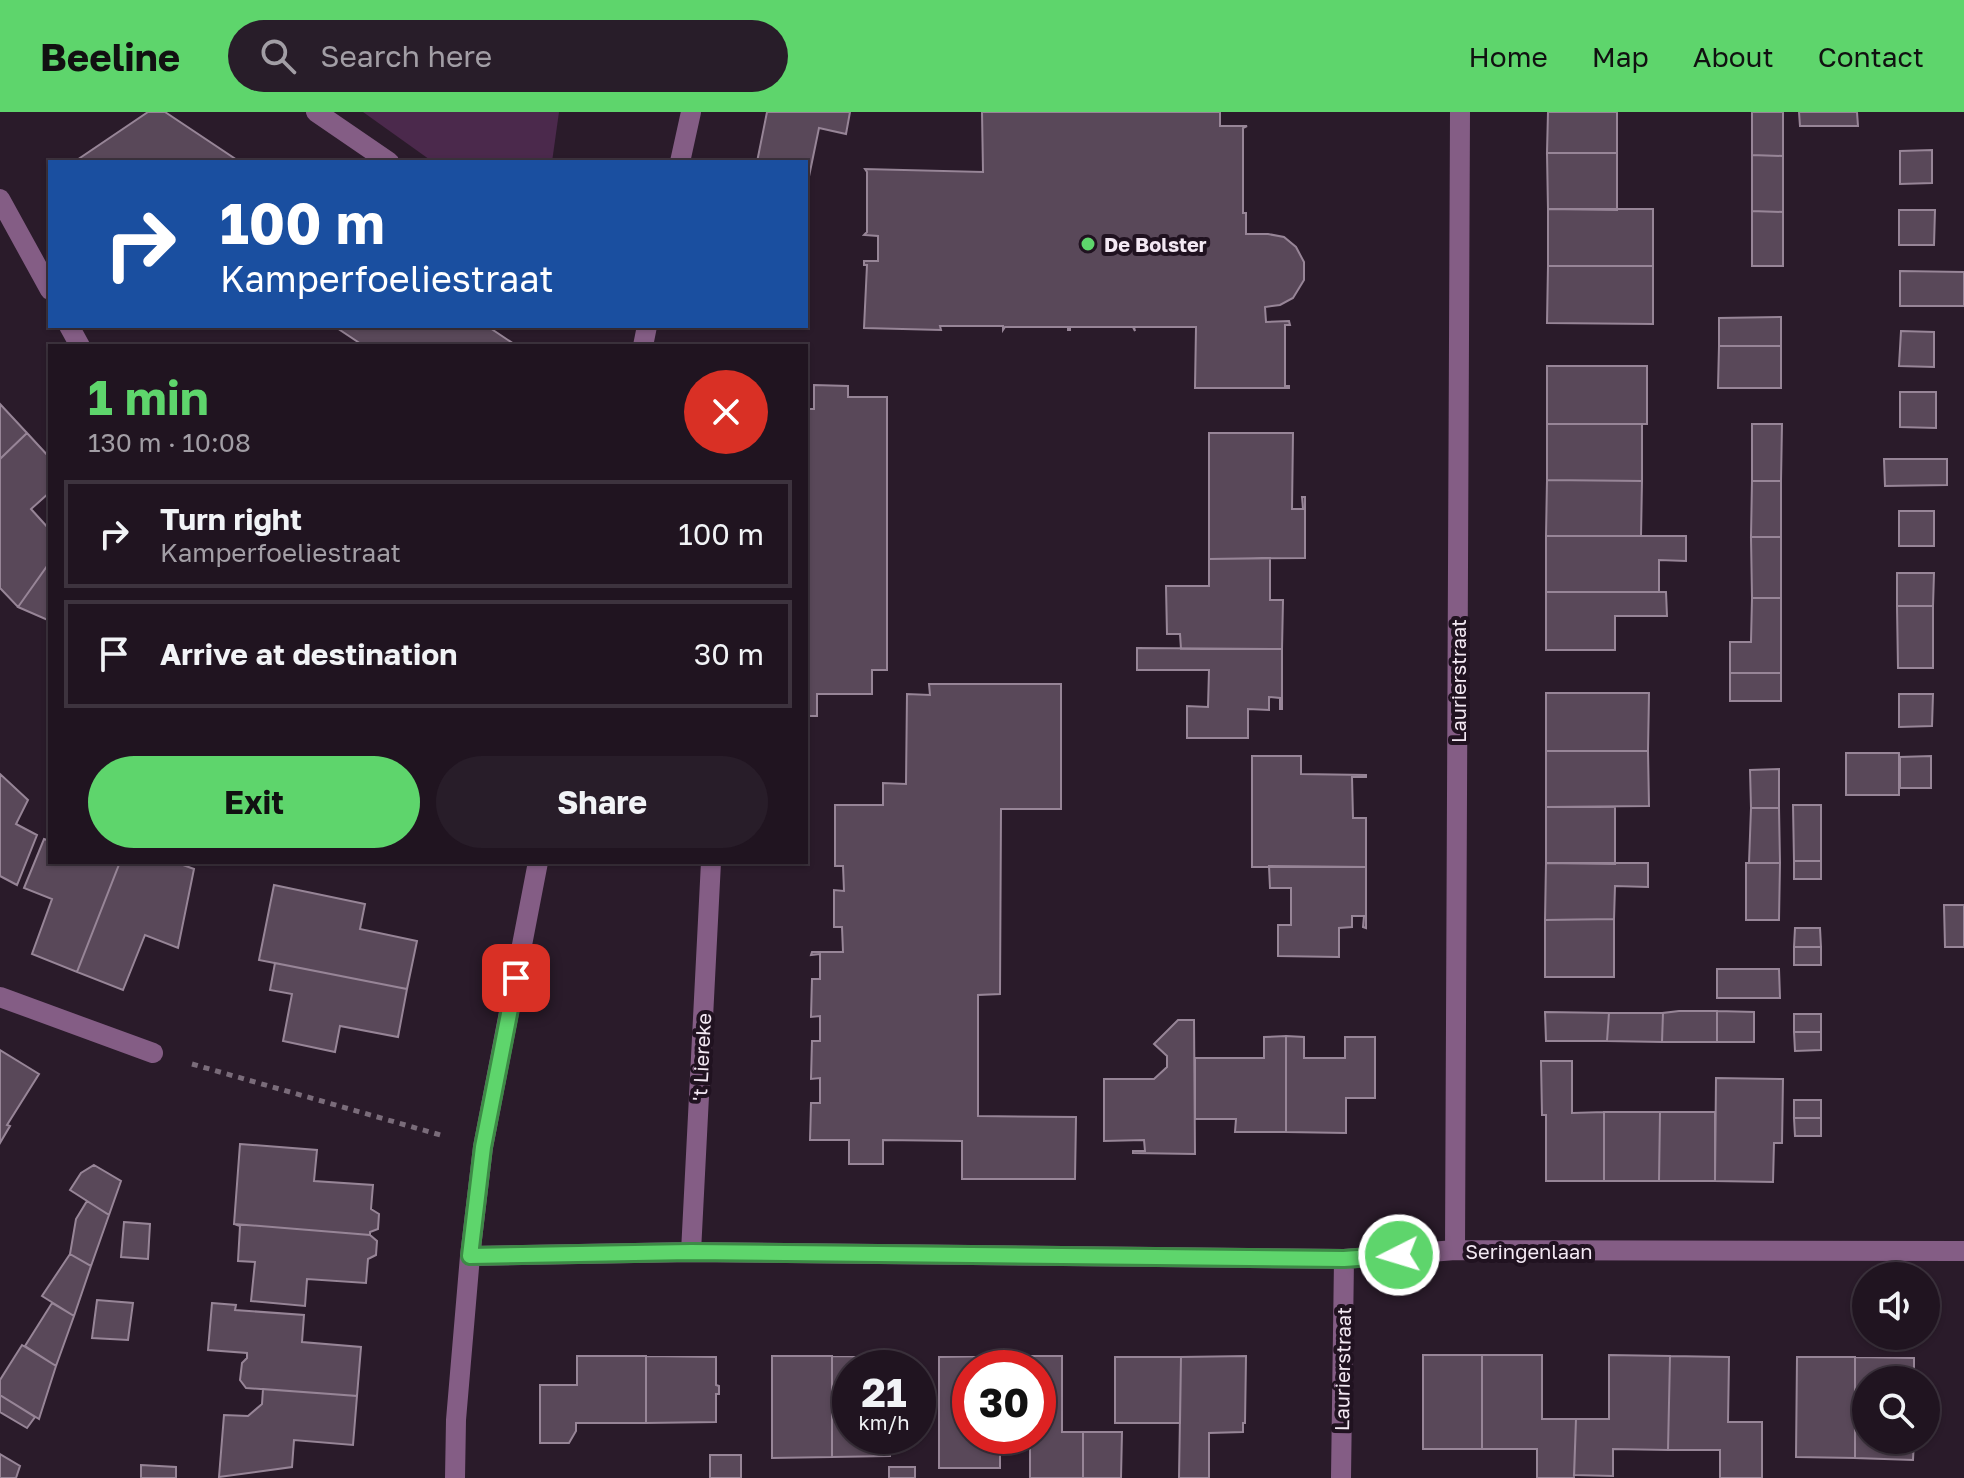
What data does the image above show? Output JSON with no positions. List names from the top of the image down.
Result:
{
  "streets": {
    "street": ["Laurierstraat", "'t Liereke", "Seringenlaan"]
  },
  "crossings": [
    ["Laurierstraat", "Seringenlaan"],
    ["'t Liereke", "Seringenlaan"]
  ],
  "places": ["De Bolster"],
  "page": {
    "header": "Beeline",
    "search": "Search here",
    "nav": [
      "Home",
      "Map",
      "About",
      "Contact"
    ],
    "turn": ["100 m", "Kamperfoeliestraat"],
    "heading": ["1 min", "130 m · 10:08"],
    "list": [
      {
        "name": "Turn right",
        "note": "Kamperfoeliestraat",
        "value": "100 m"
      },
      {
        "name": "Arrive at destination",
        "value": "30 m"
      }
    ],
    "buttons": ["Exit", "Share"],
    "speed": "21 km/h",
    "limit": "30"
  }
}
